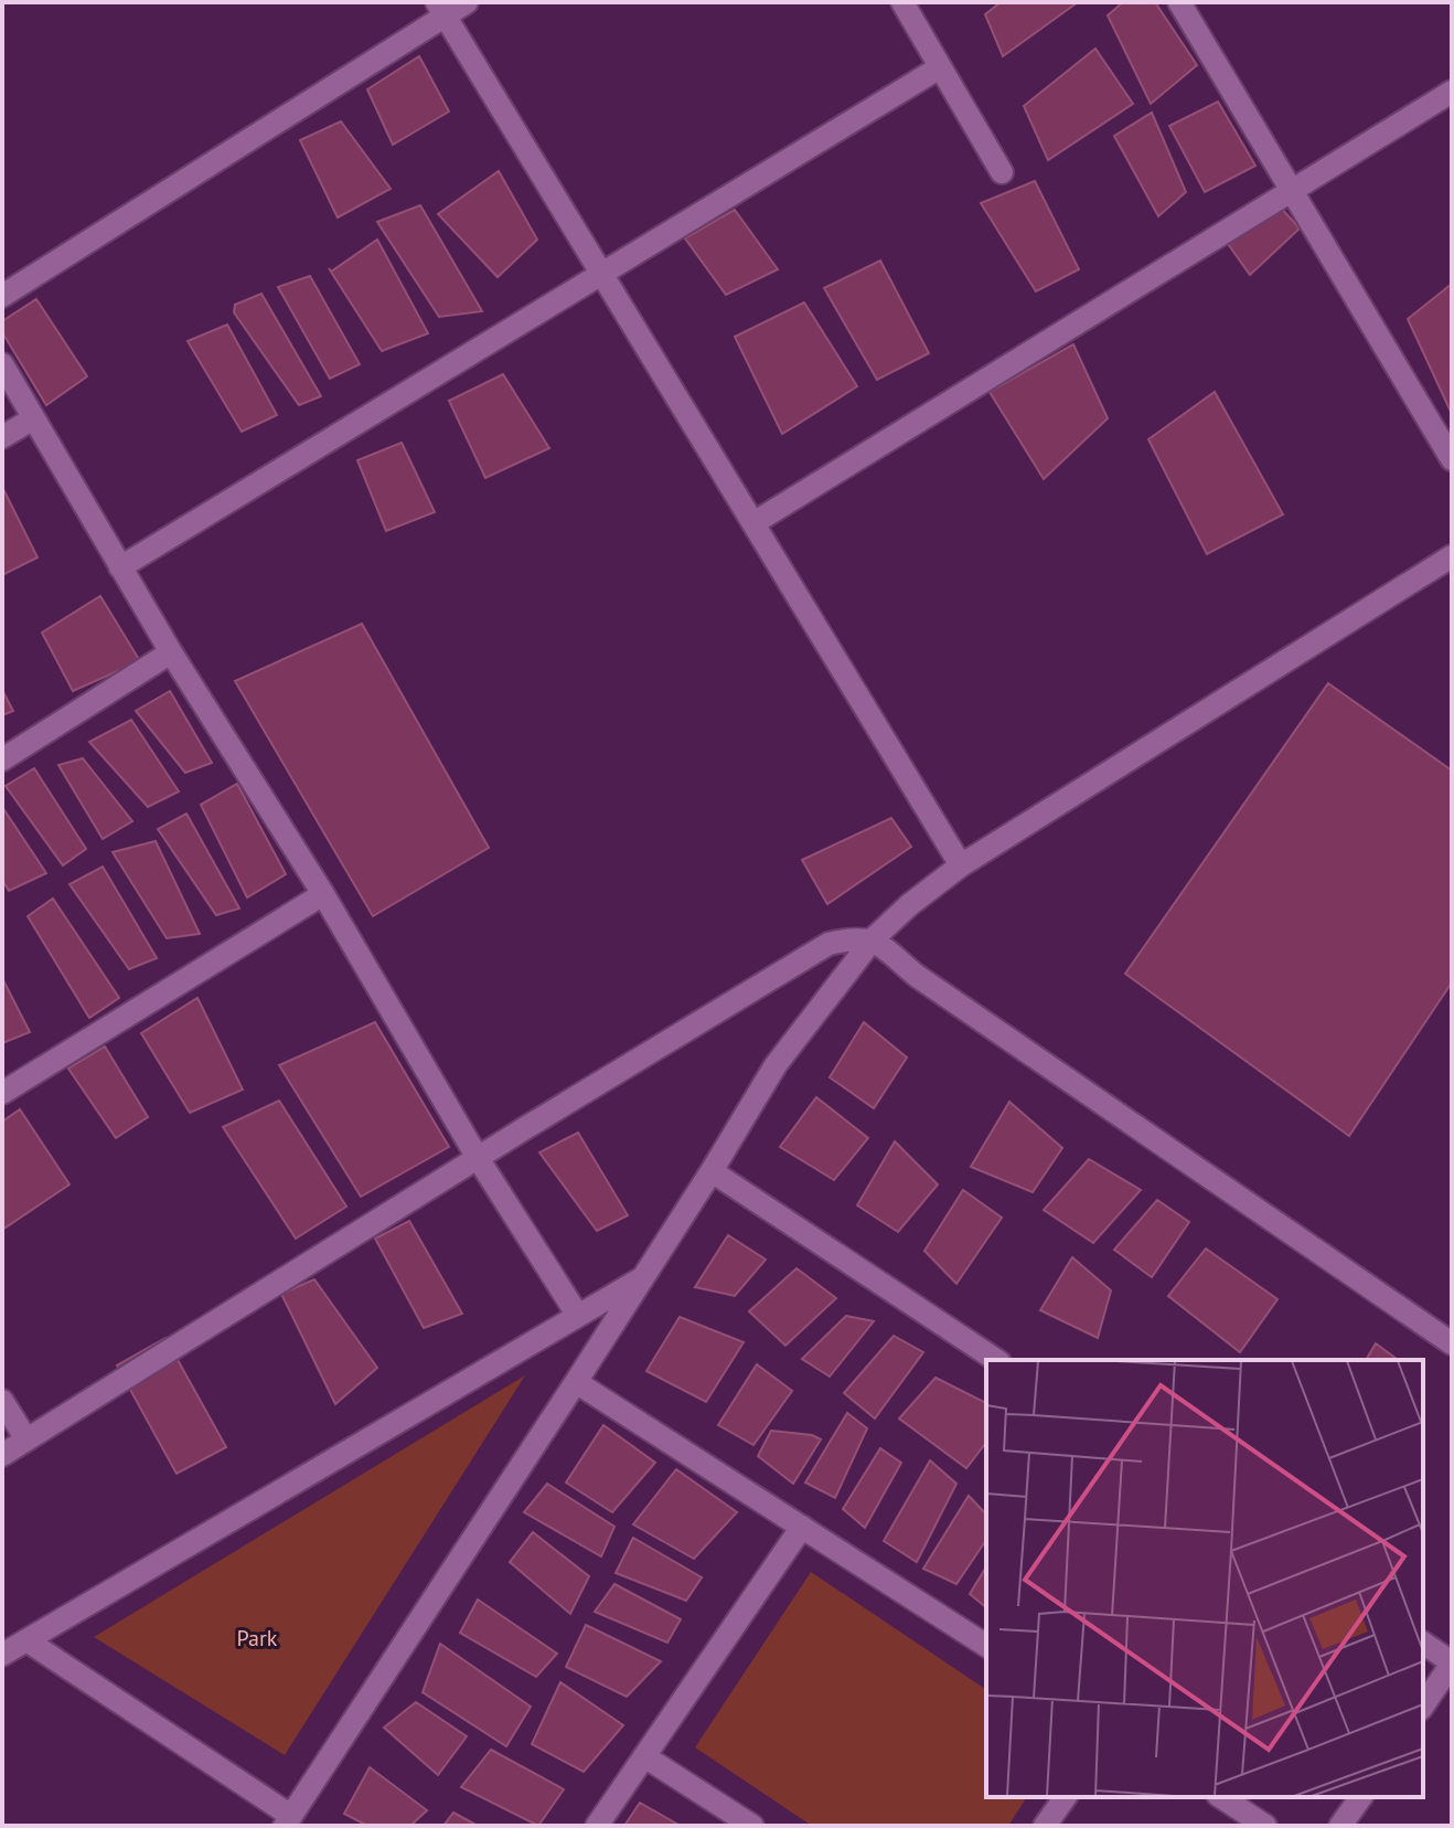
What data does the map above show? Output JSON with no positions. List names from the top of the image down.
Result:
{
  "parks": ["Park"]
}
